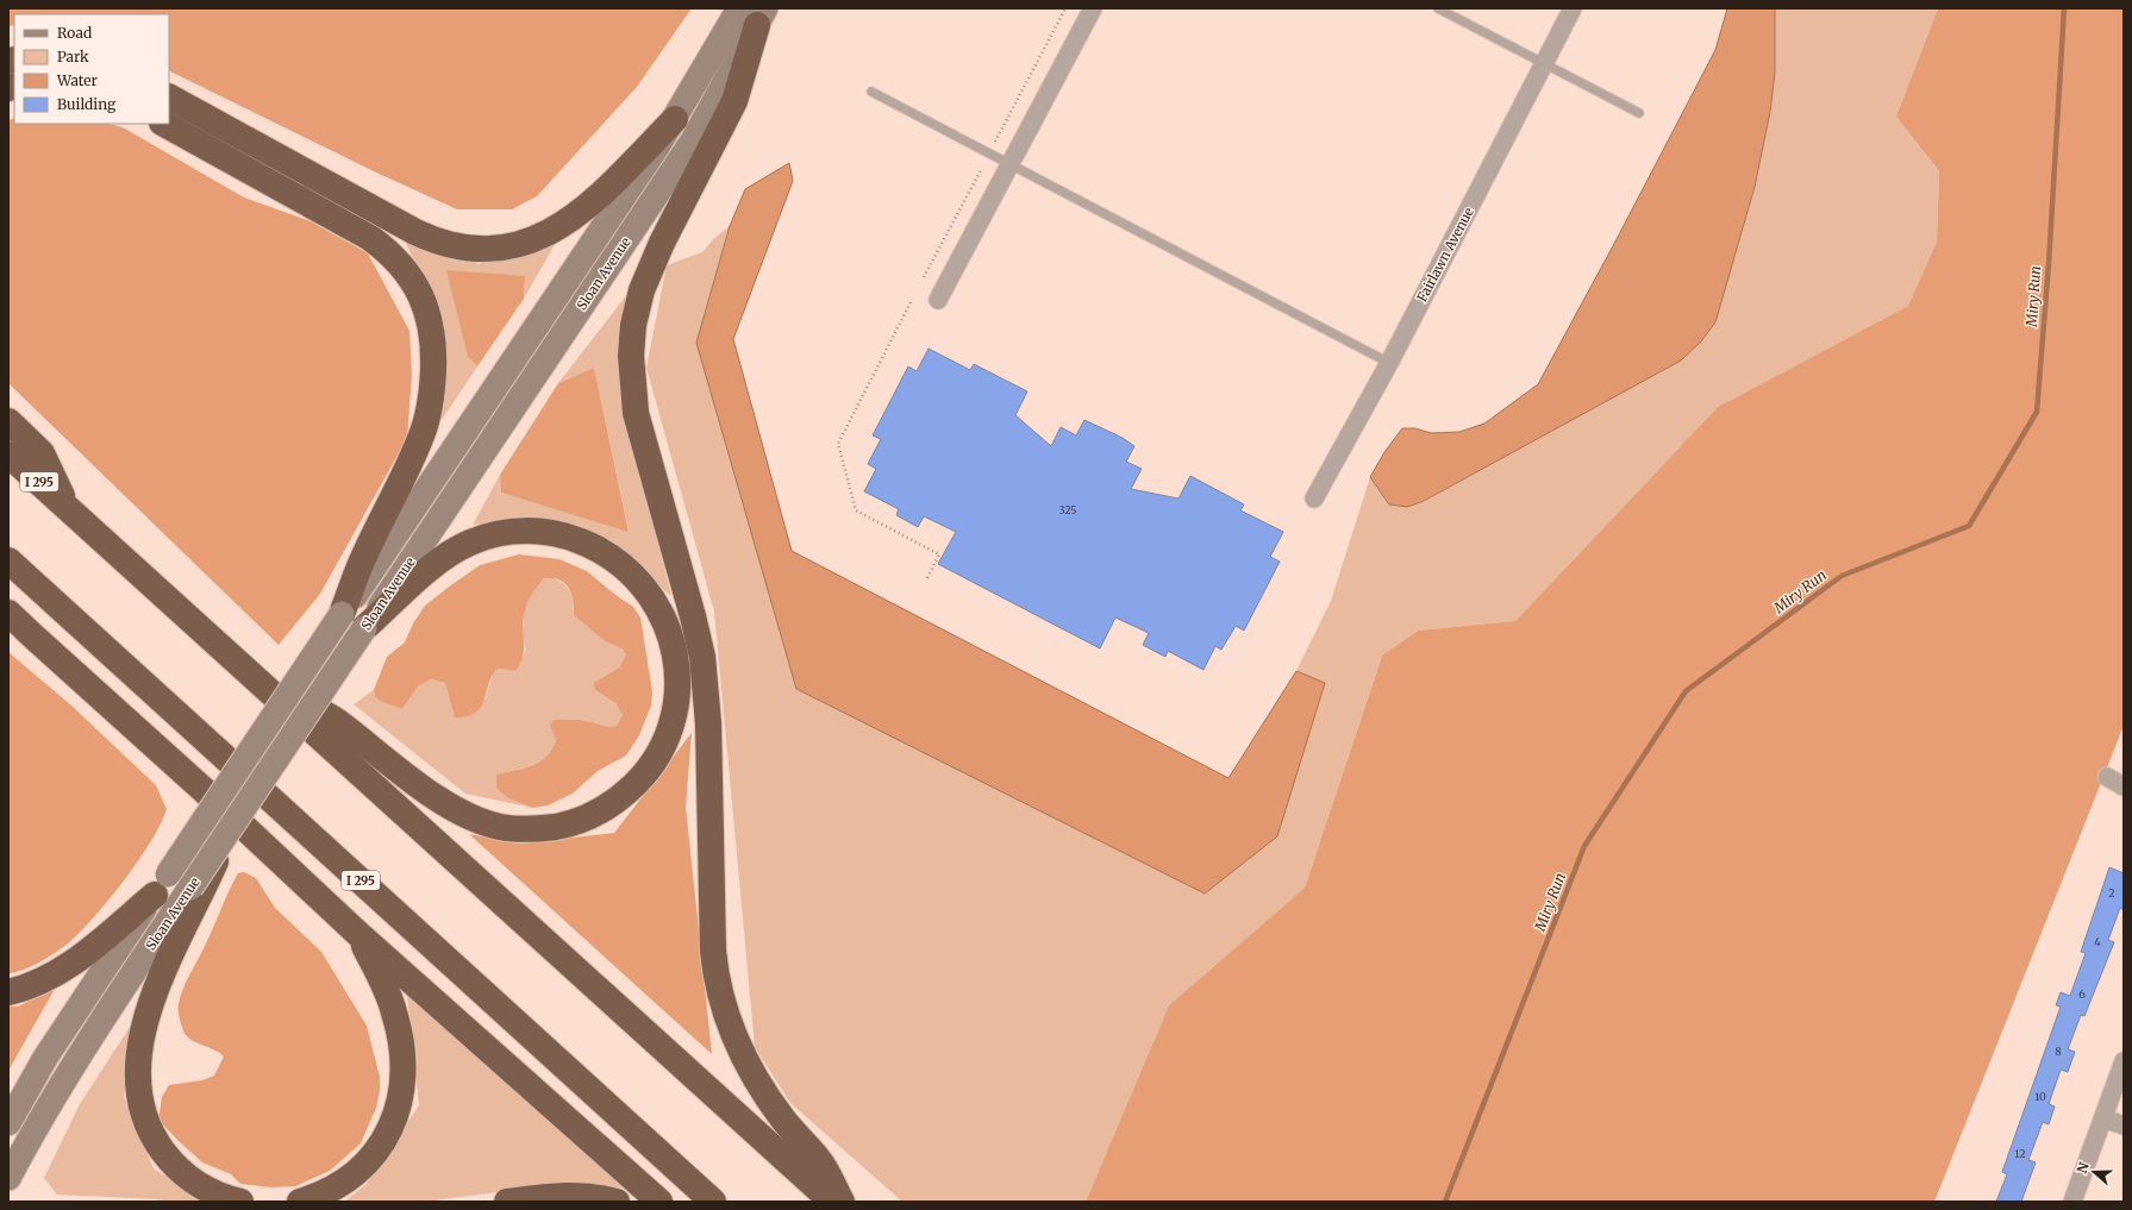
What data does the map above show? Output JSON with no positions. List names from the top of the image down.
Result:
{
  "streets": {
    "highway": ["I 295"],
    "main road": ["Sloan Avenue"],
    "street": ["Fairlawn Avenue"]
  },
  "water": ["Miry Run"],
  "house_numbers": [
    "325",
    "2",
    "4",
    "6",
    "8",
    "10",
    "12"
  ],
  "legend": [
    "Road",
    "Park",
    "Water",
    "Building"
  ],
  "north": "left"
}
